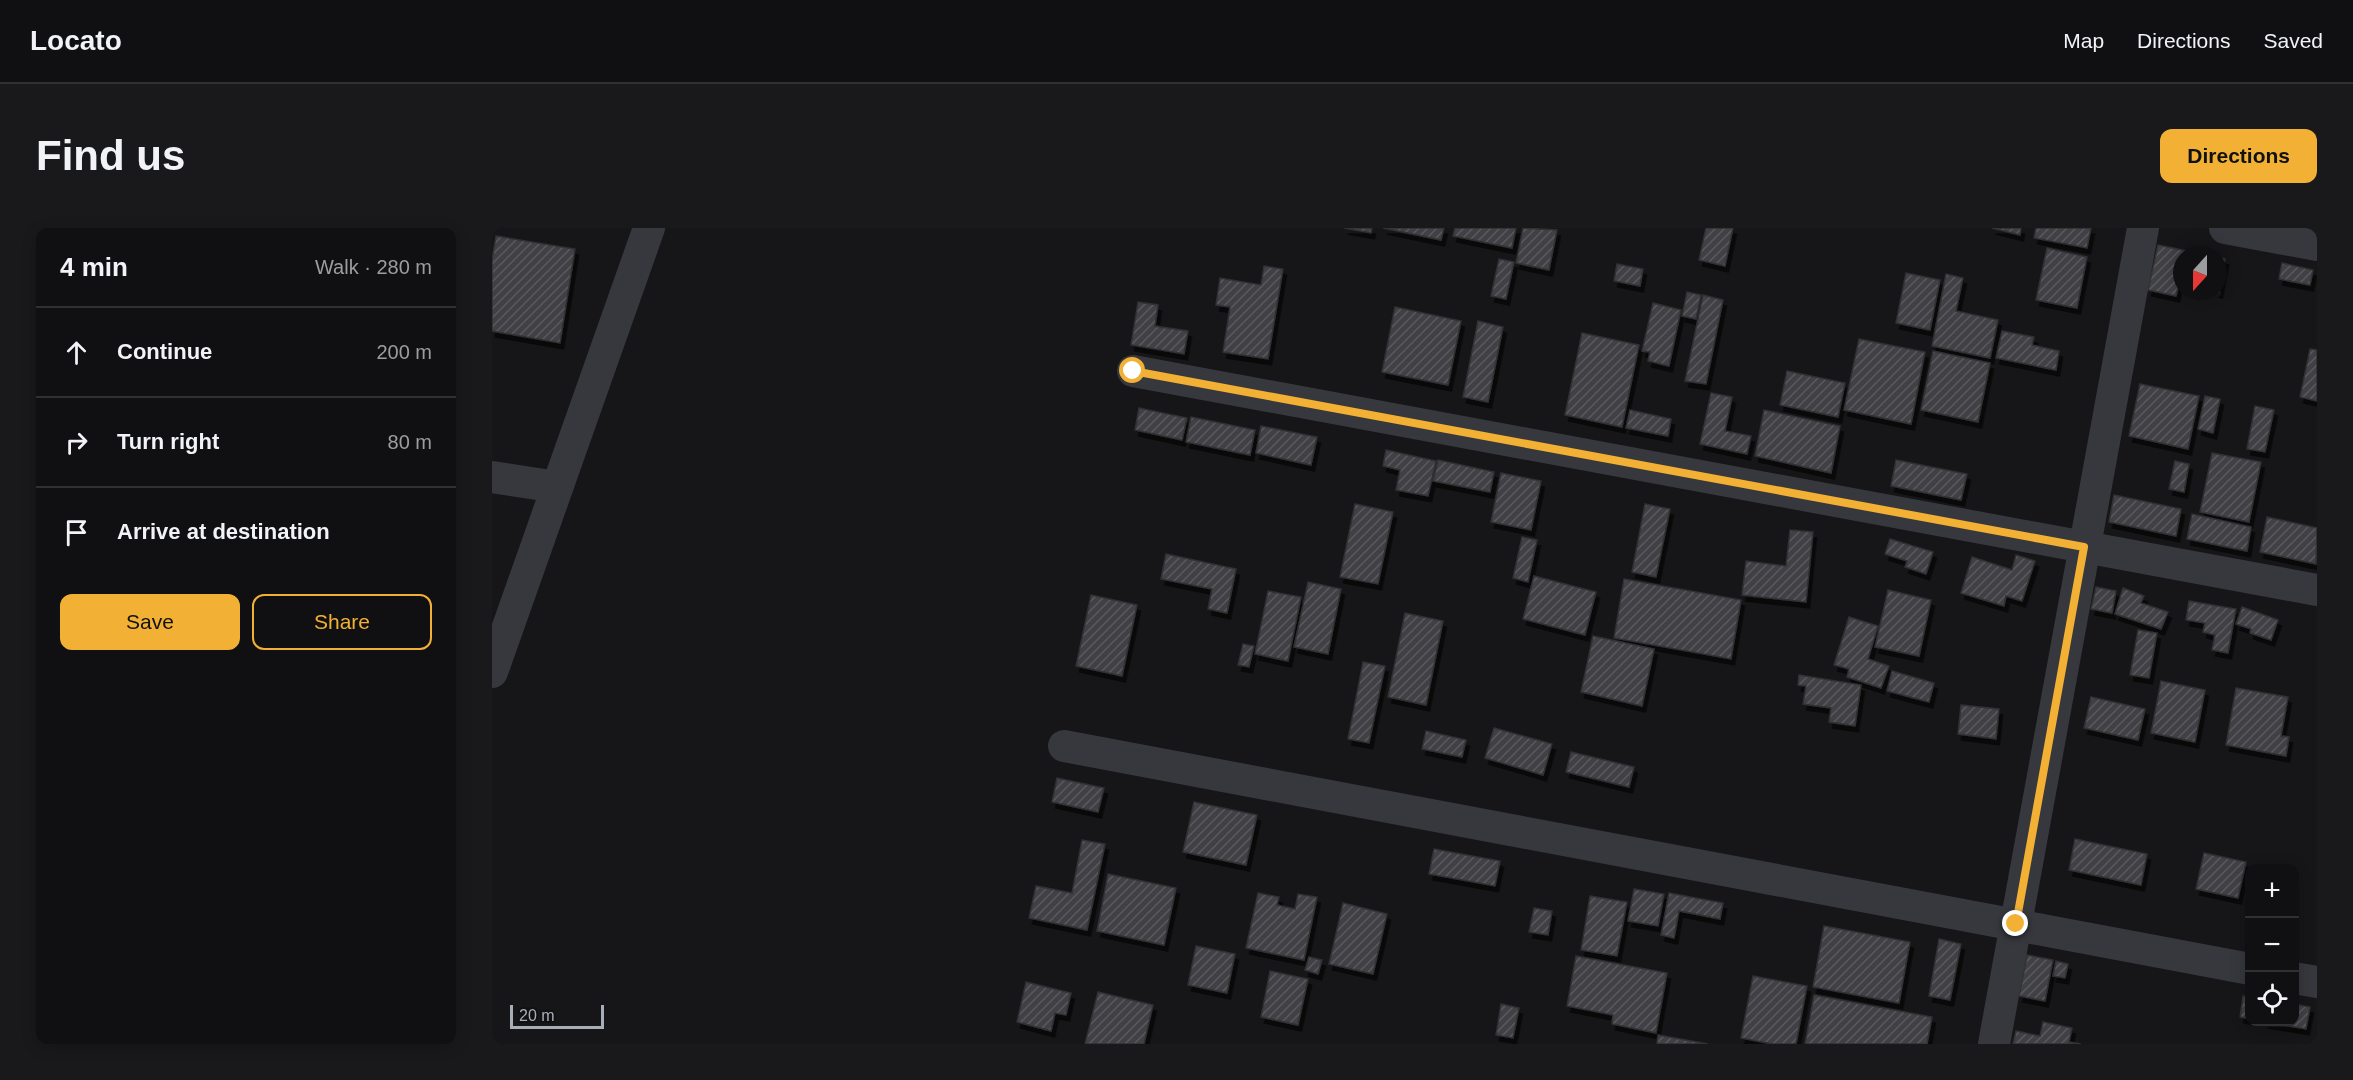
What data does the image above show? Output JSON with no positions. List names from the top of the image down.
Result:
{
  "scale_bar": "20 m",
  "north": "bottom",
  "page": {
    "header": "Locato",
    "nav": ["Map", "Directions", "Saved"],
    "buttons": [
      "Directions",
      ["Save", "Share"]
    ],
    "title": "Find us",
    "heading": ["4 min", "Walk · 280 m"],
    "list": [
      ["Continue", "200 m"],
      ["Turn right", "80 m"],
      "Arrive at destination"
    ],
    "map_buttons": ["+", "−"],
    "scale": "20 m"
  }
}
